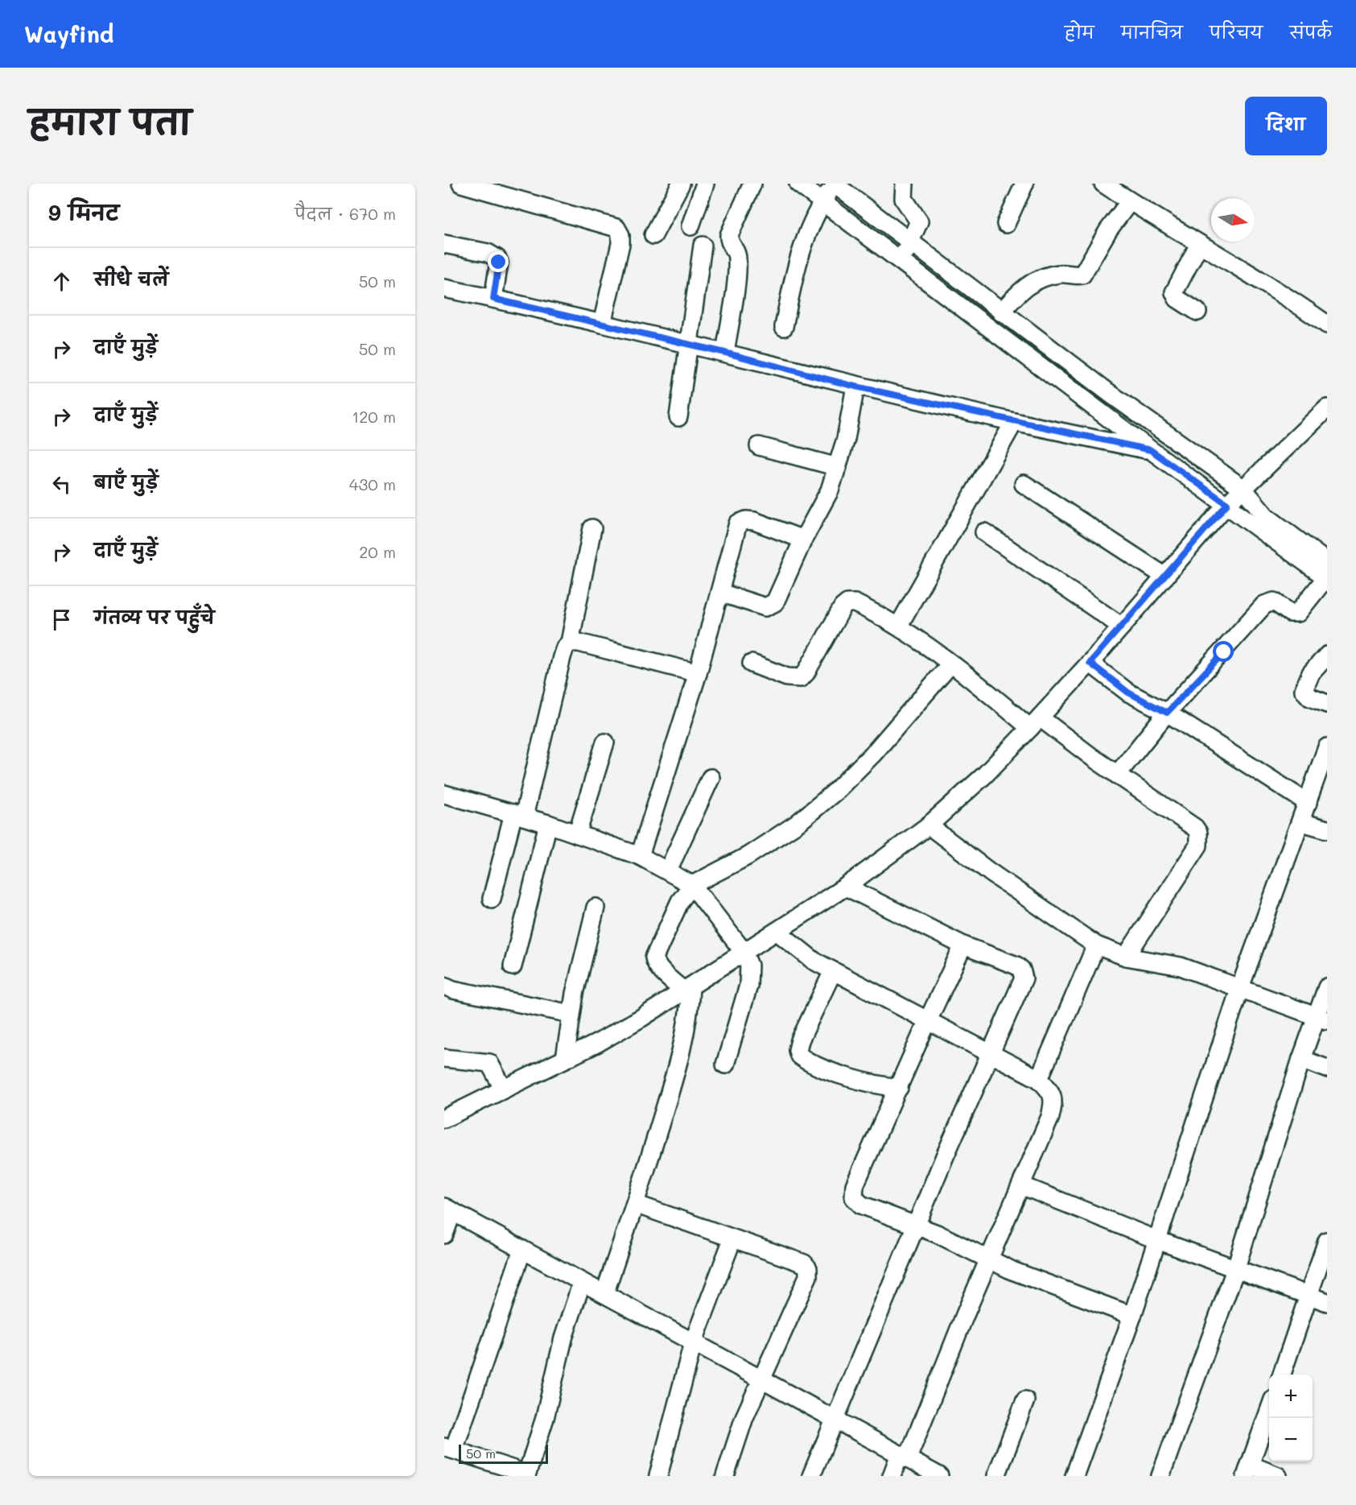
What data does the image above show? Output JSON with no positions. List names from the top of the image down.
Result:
{
  "scale_bar": "50 m",
  "north": "right",
  "page": {
    "header": "Wayfind",
    "nav": [
      "होम",
      "मानचित्र",
      "परिचय",
      "संपर्क"
    ],
    "title": "हमारा पता",
    "buttons": "दिशा",
    "heading": ["9 मिनट", "पैदल · 670 m"],
    "list": [
      ["सीधे चलें", "50 m"],
      ["दाएँ मुड़ें", "50 m"],
      ["दाएँ मुड़ें", "120 m"],
      ["बाएँ मुड़ें", "430 m"],
      ["दाएँ मुड़ें", "20 m"],
      "गंतव्य पर पहुँचे"
    ],
    "map_buttons": ["+", "−"],
    "scale": "50 m"
  }
}
